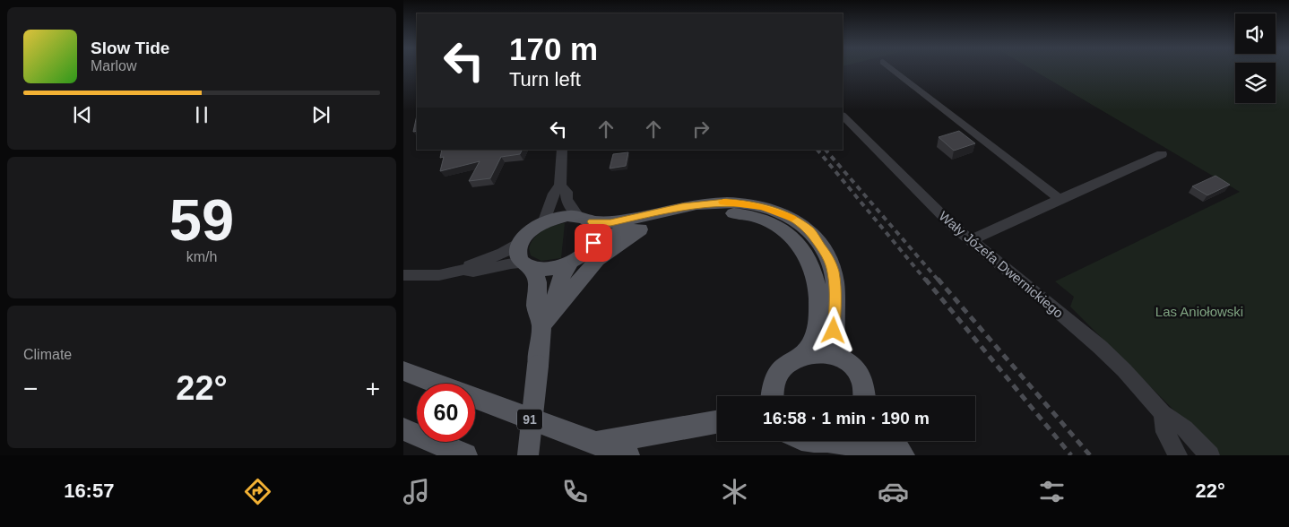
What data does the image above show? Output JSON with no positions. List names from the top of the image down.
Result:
{
  "streets": {
    "main road": ["91"],
    "street": ["Wały Józefa Dwernickiego"]
  },
  "parks": ["Las Aniołowski"],
  "page": {
    "turn": ["170 m", "Turn left"],
    "song": ["Slow Tide", "Marlow"],
    "tile": [
      ["59", "km/h"],
      "Climate"
    ],
    "heat": ["−", "22°", "+"],
    "limit": "60",
    "trip": "16:58 · 1 min · 190 m",
    "tabs": ["16:57", "22°"]
  }
}
